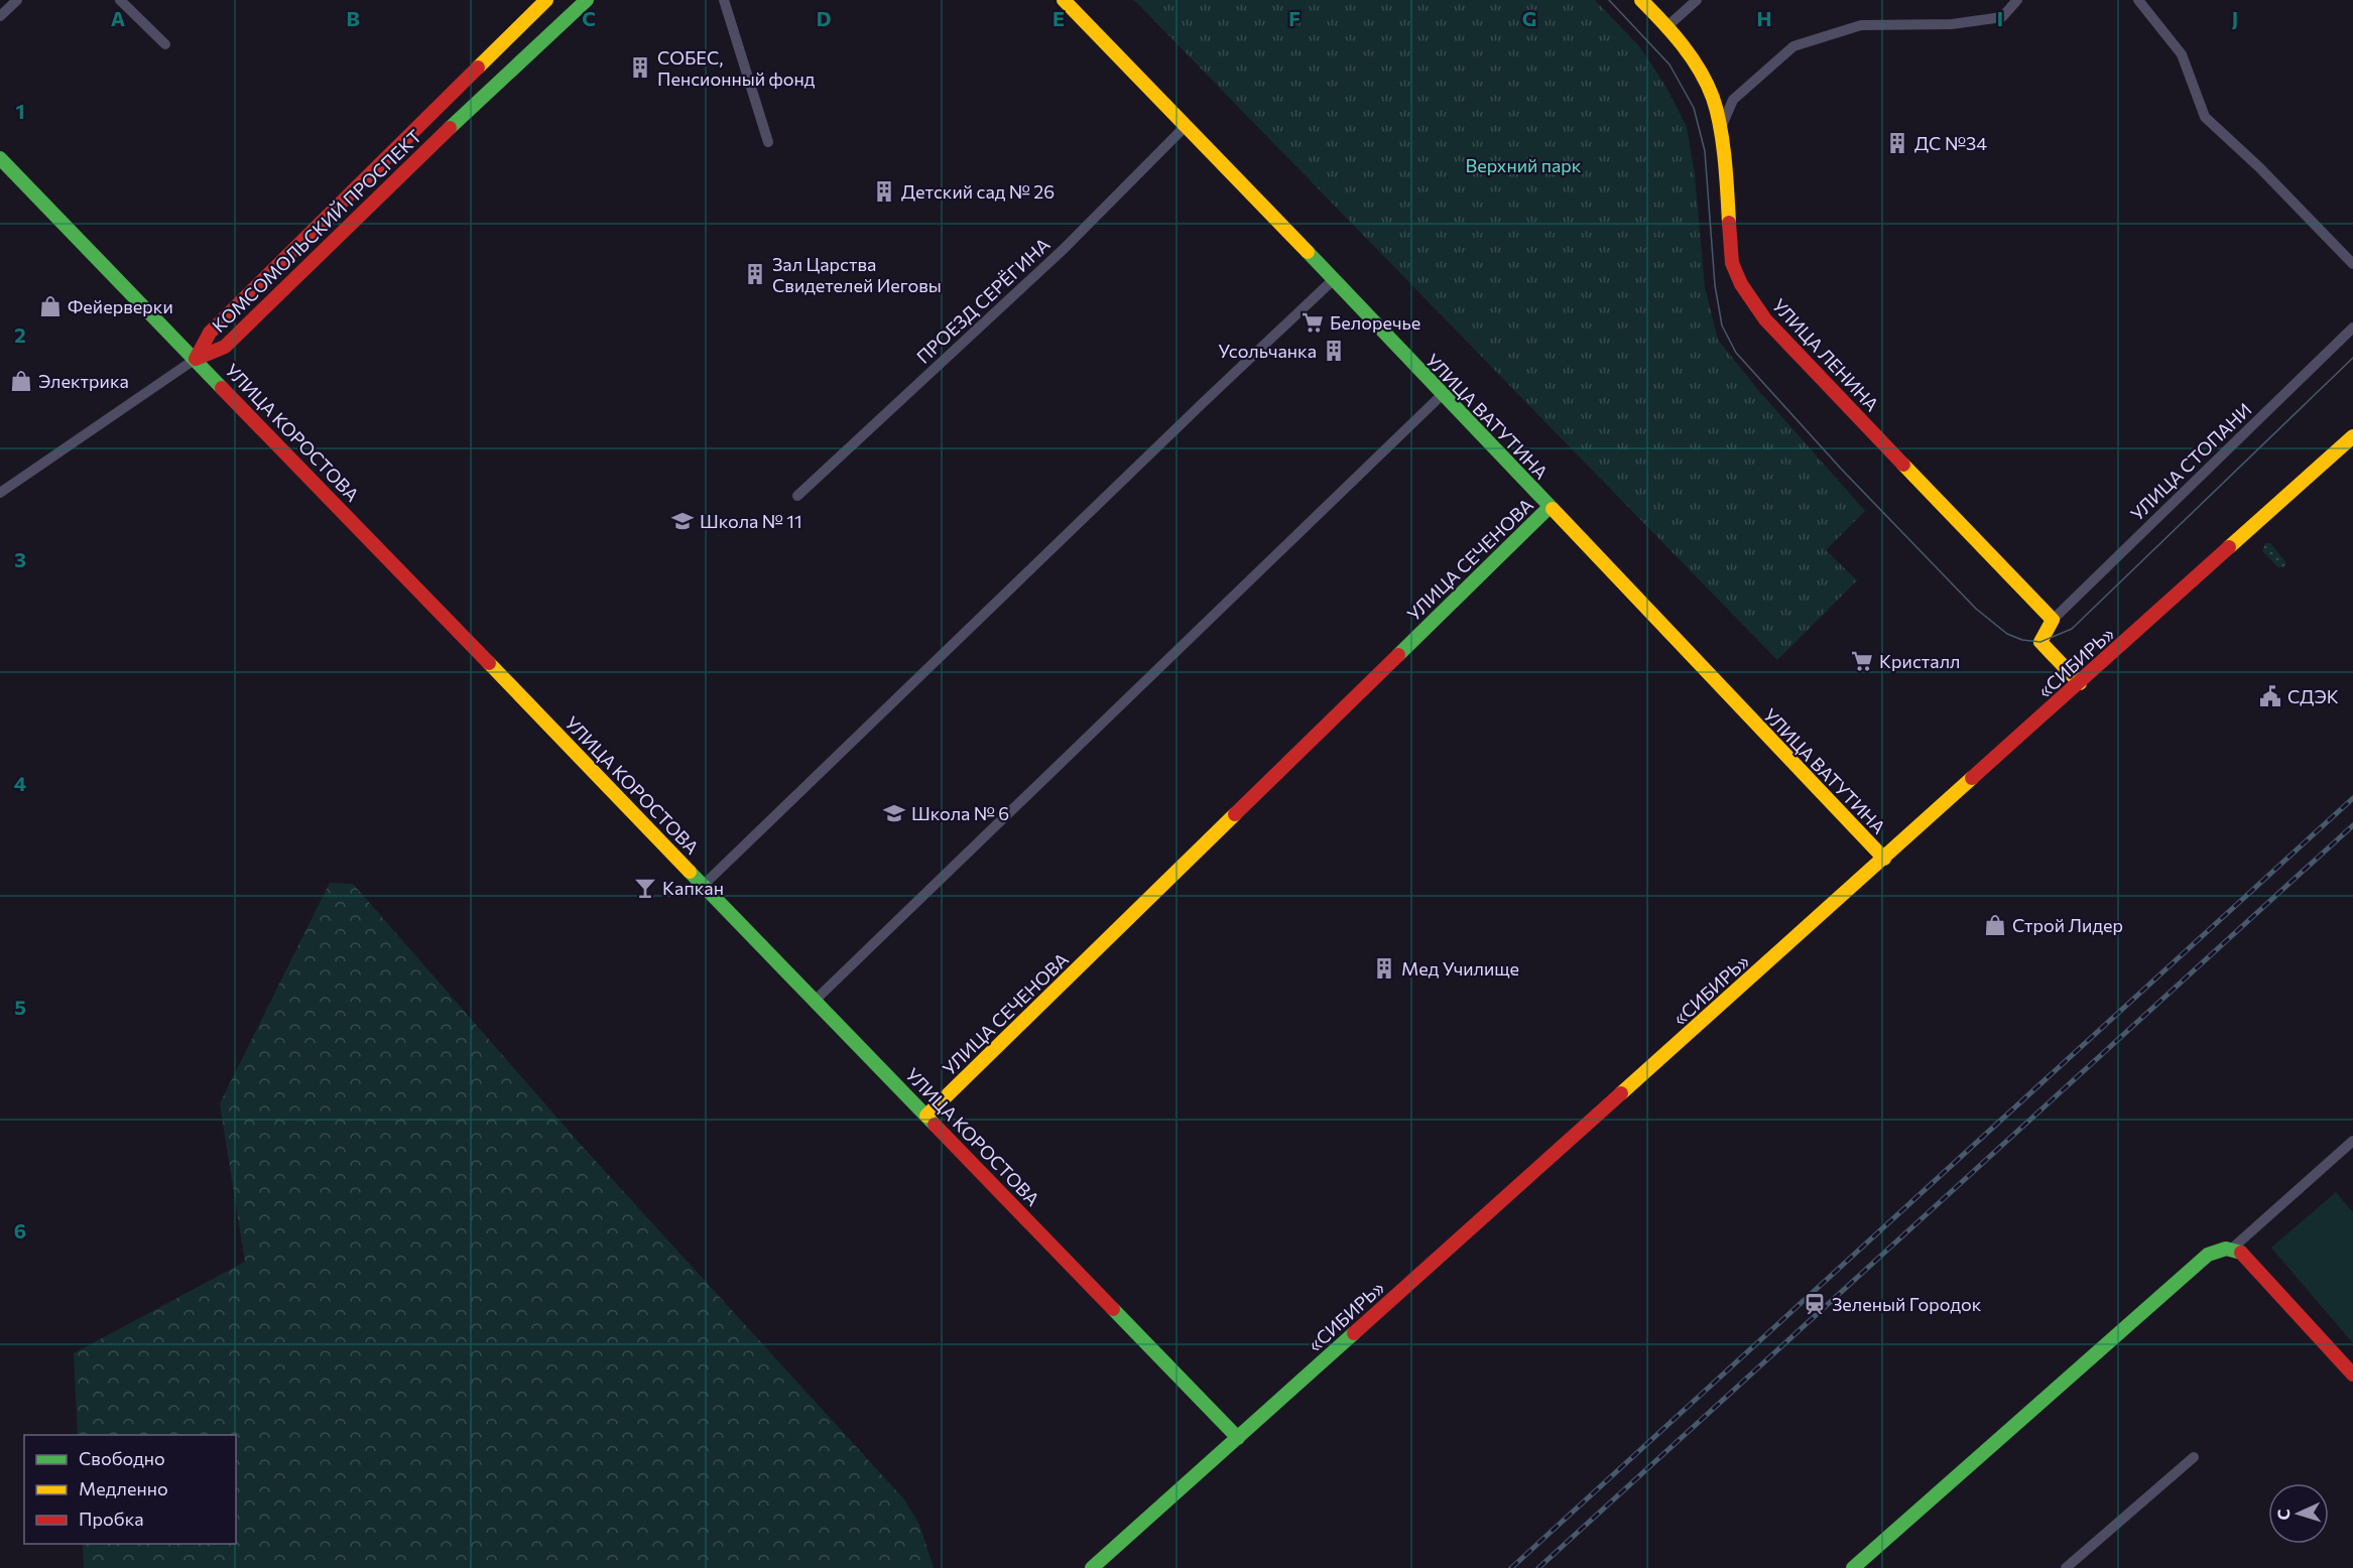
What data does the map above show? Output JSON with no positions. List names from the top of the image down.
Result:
{
  "streets": {
    "street": [
      "КОМСОМОЛЬСКИЙ ПРОСПЕКТ",
      "ПРОЕЗД СЕРЁГИНА",
      "УЛИЦА ЛЕНИНА",
      "УЛИЦА ВАТУТИНА",
      "УЛИЦА КОРОСТОВА",
      "УЛИЦА СТОПАНИ",
      "УЛИЦА СЕЧЕНОВА",
      "«СИБИРЬ»"
    ]
  },
  "crossings": [
    ["КОМСОМОЛЬСКИЙ ПРОСПЕКТ", "УЛИЦА КОРОСТОВА"],
    ["ПРОЕЗД СЕРЁГИНА", "УЛИЦА ВАТУТИНА"],
    ["УЛИЦА ЛЕНИНА", "УЛИЦА СТОПАНИ"],
    ["УЛИЦА ВАТУТИНА", "УЛИЦА СЕЧЕНОВА"],
    ["УЛИЦА ВАТУТИНА", "«СИБИРЬ»"],
    ["УЛИЦА КОРОСТОВА", "УЛИЦА СЕЧЕНОВА"],
    ["УЛИЦА КОРОСТОВА", "«СИБИРЬ»"]
  ],
  "parks": ["Верхний парк"],
  "places": {
    "building": [
      "СОБЕС, Пенсионный фонд",
      "ДС №34",
      "Детский сад № 26",
      "Зал Царства Свидетелей Иеговы",
      "Усольчанка",
      "Мед Училище"
    ],
    "shop": ["Фейерверки", "Электрика", "Строй Лидер"],
    "supermarket": ["Белоречье", "Кристалл"],
    "school or university": ["Школа № 11", "Школа № 6"],
    "public building": ["СДЭК"],
    "bar": ["Капкан"],
    "station": ["Зеленый Городок"]
  },
  "legend": ["Свободно", "Медленно", "Пробка"],
  "north": "left",
  "grid": {
    "columns": [
      "A",
      "B",
      "C",
      "D",
      "E",
      "F",
      "G",
      "H",
      "I",
      "J"
    ],
    "rows": [
      "1",
      "2",
      "3",
      "4",
      "5",
      "6"
    ]
  }
}
